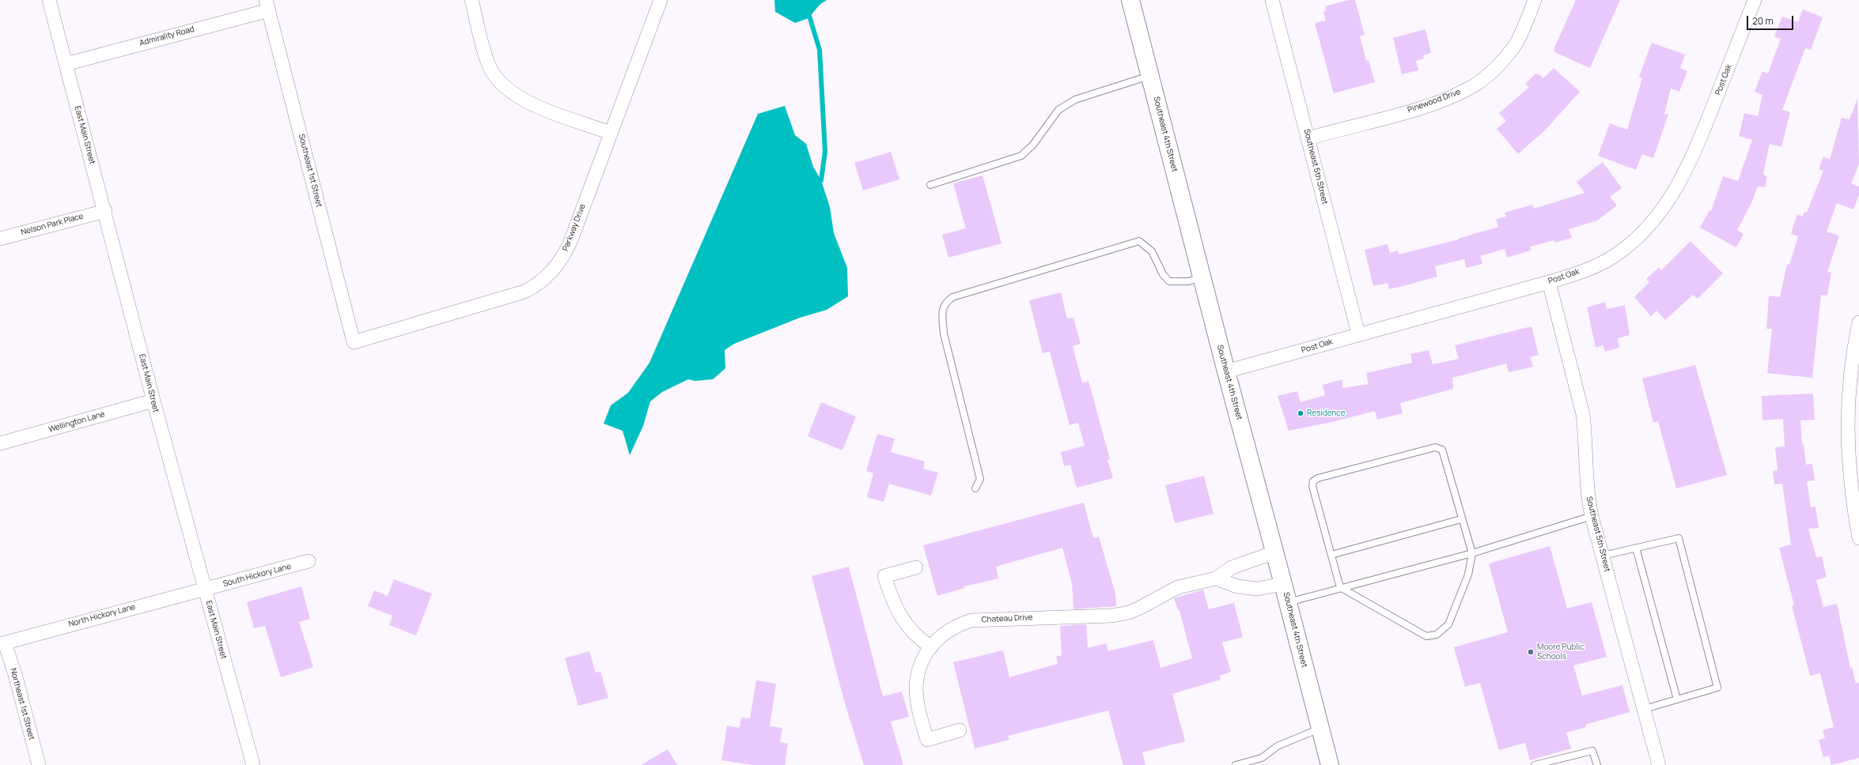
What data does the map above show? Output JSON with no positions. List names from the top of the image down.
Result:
{
  "streets": {
    "main road": ["Southeast 4th Street"],
    "street": [
      "Admirality Road",
      "Post Oak",
      "Pinewood Drive",
      "East Main Street",
      "Southeast 5th Street",
      "Southeast 1st Street",
      "Nelson Park Place",
      "Parkway Drive",
      "Wellington Lane",
      "South Hickory Lane",
      "North Hickory Lane",
      "Chateau Drive",
      "Northeast 1st Street"
    ]
  },
  "crossings": [
    ["Admirality Road", "East Main Street"],
    ["Admirality Road", "Southeast 1st Street"],
    ["Post Oak", "Southeast 4th Street"],
    ["Post Oak", "Southeast 5th Street"],
    ["Pinewood Drive", "Southeast 5th Street"],
    ["Southeast 4th Street", "Chateau Drive"],
    ["East Main Street", "Nelson Park Place"],
    ["East Main Street", "Wellington Lane"],
    ["East Main Street", "South Hickory Lane"],
    ["East Main Street", "North Hickory Lane"],
    ["Southeast 1st Street", "Parkway Drive"],
    ["South Hickory Lane", "North Hickory Lane"],
    ["North Hickory Lane", "Northeast 1st Street"]
  ],
  "places": ["Residence", "Moore Public Schools"],
  "scale_bar": "20 m"
}
